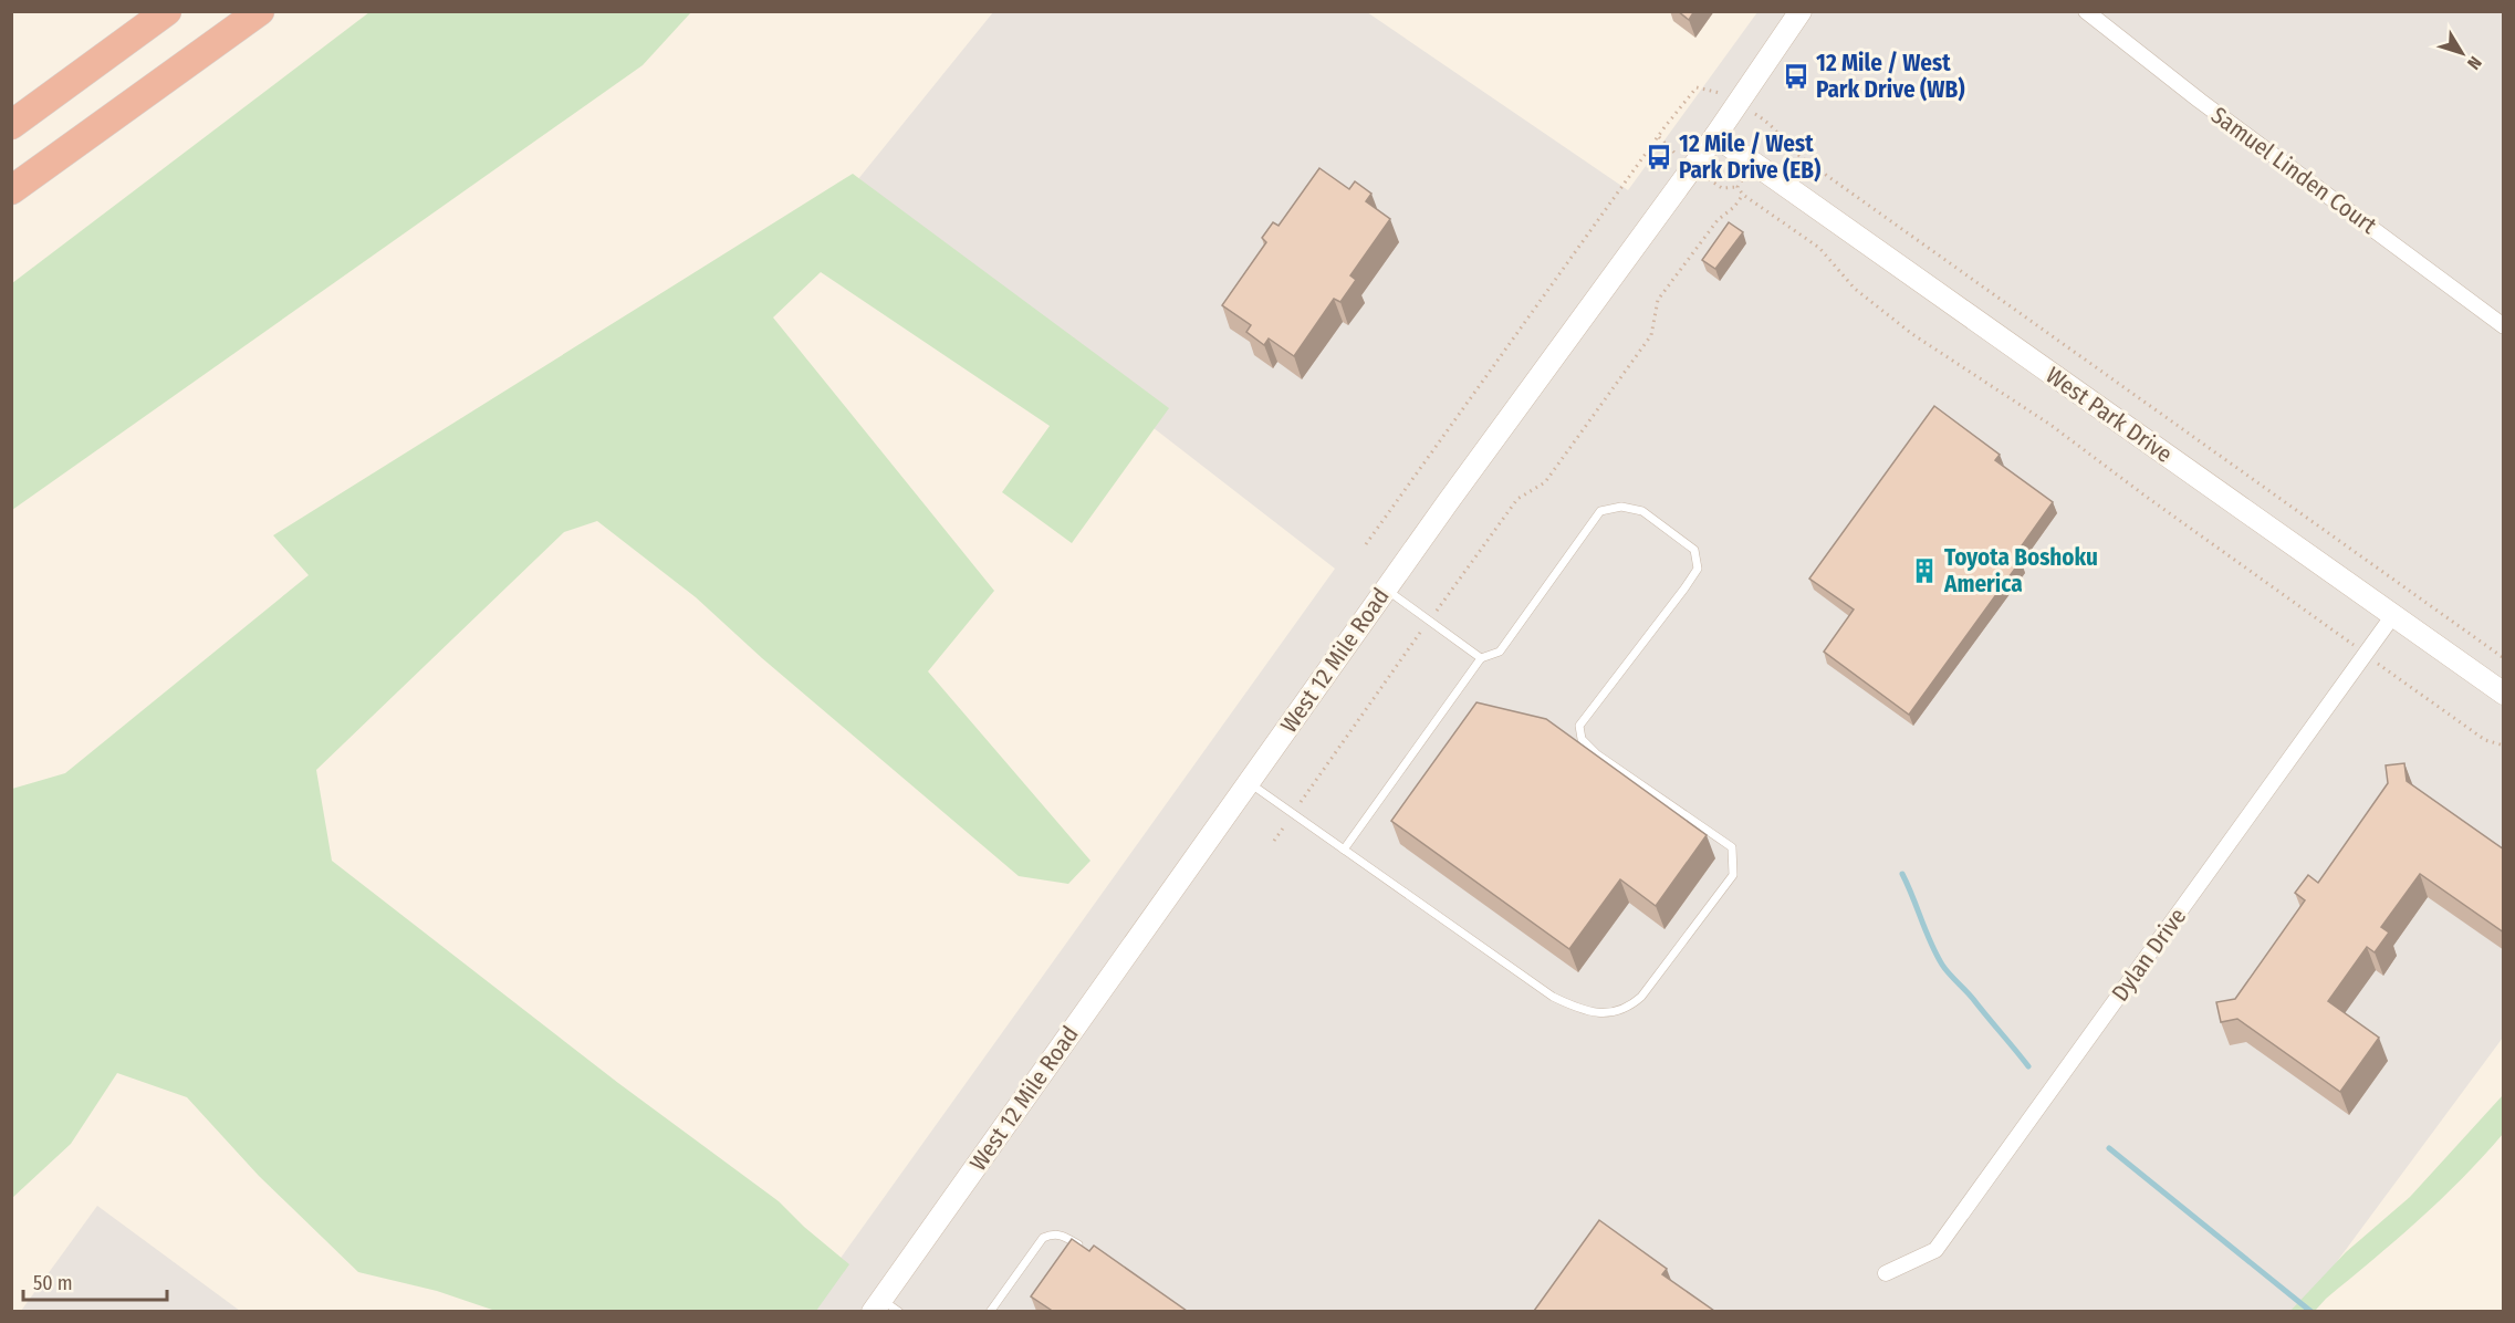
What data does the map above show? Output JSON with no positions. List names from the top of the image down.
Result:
{
  "streets": {
    "main road": ["West Park Drive", "West 12 Mile Road"],
    "street": ["Samuel Linden Court", "Dylan Drive"]
  },
  "crossings": [
    ["West Park Drive", "West 12 Mile Road"],
    ["West Park Drive", "Dylan Drive"]
  ],
  "places": {
    "bus stop": ["12 Mile / West Park Drive (WB)", "12 Mile / West Park Drive (EB)"],
    "building": ["Toyota Boshoku America"]
  },
  "scale_bar": "50 m",
  "north": "bottom right"
}
